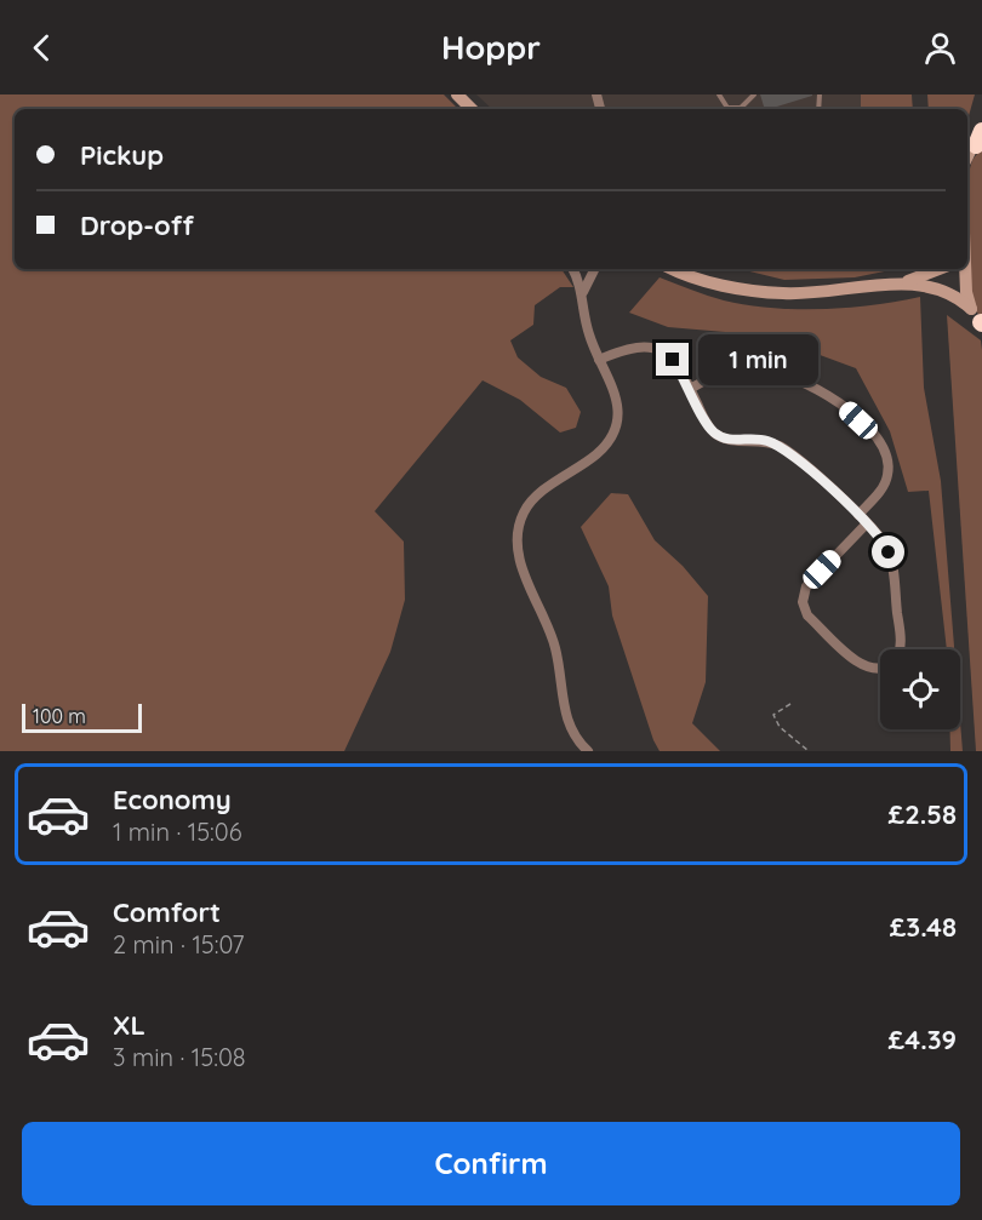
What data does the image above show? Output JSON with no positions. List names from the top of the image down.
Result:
{
  "scale_bar": "100 m",
  "page": {
    "header": "Hoppr",
    "banner": ["Pickup", "Drop-off"],
    "bubble": "1 min",
    "scale": "100 m",
    "list": [
      {
        "name": "Economy",
        "note": "1 min · 15:06",
        "value": "£2.58"
      },
      {
        "name": "Comfort",
        "note": "2 min · 15:07",
        "value": "£3.48"
      },
      {
        "name": "XL",
        "note": "3 min · 15:08",
        "value": "£4.39"
      }
    ],
    "buttons": "Confirm"
  }
}
